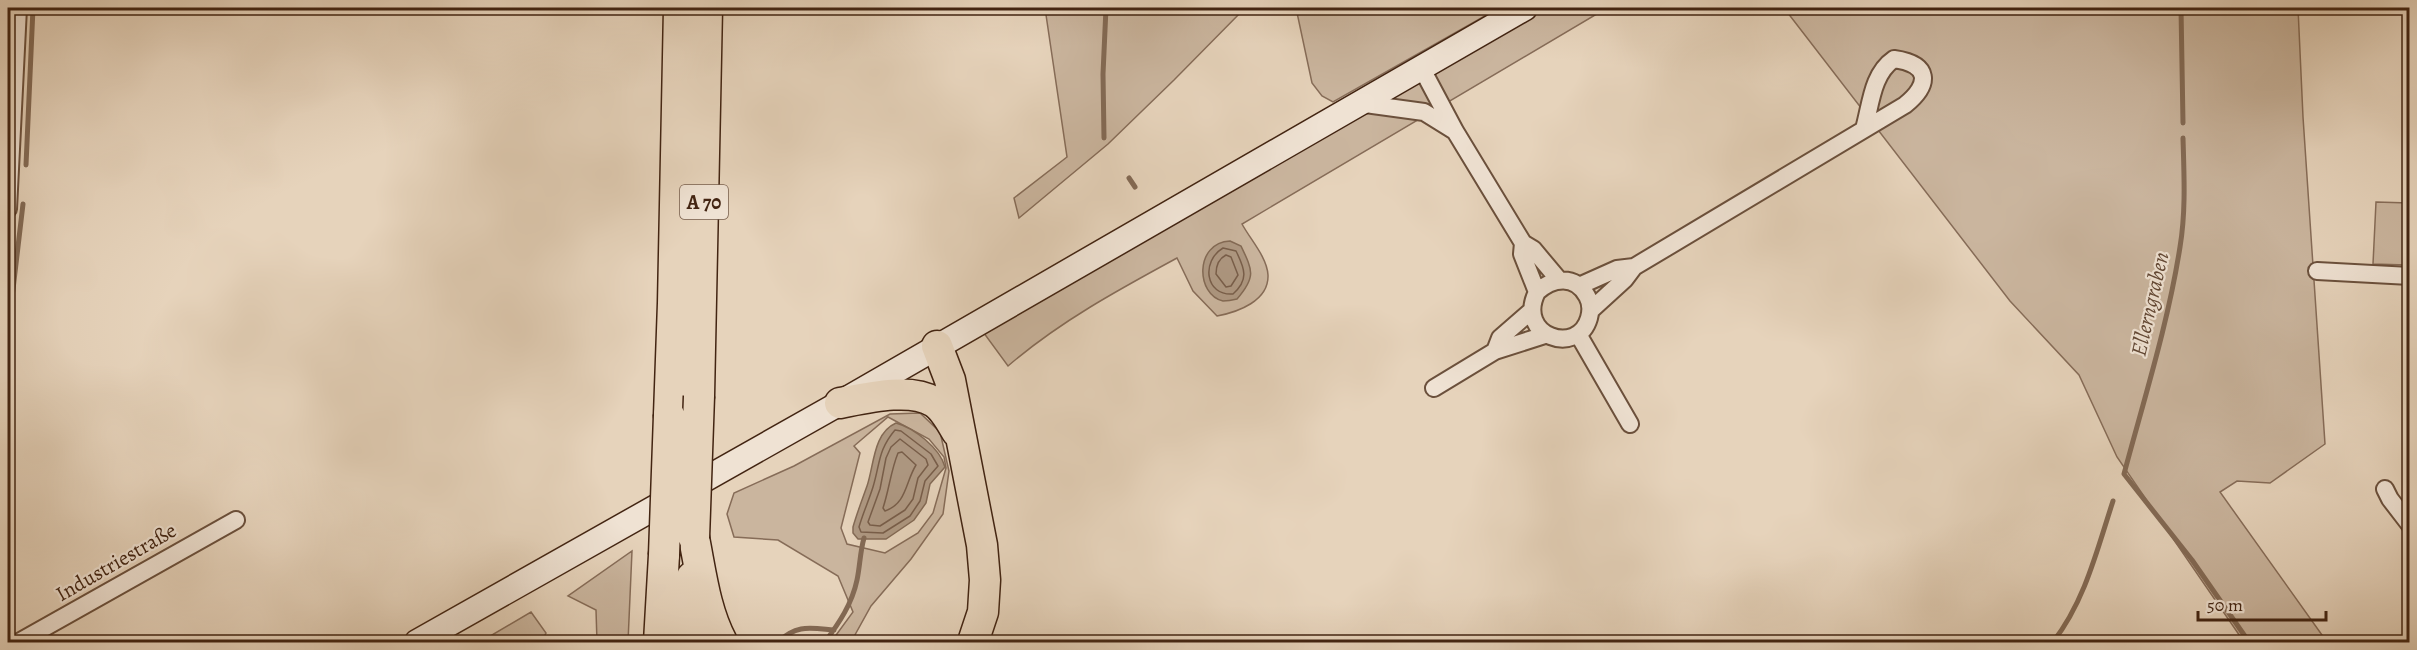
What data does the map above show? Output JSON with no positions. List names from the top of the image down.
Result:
{
  "streets": {
    "highway": ["A 70"],
    "street": ["Industriestraße"]
  },
  "water": ["Ellerngraben"],
  "scale_bar": "50 m"
}
